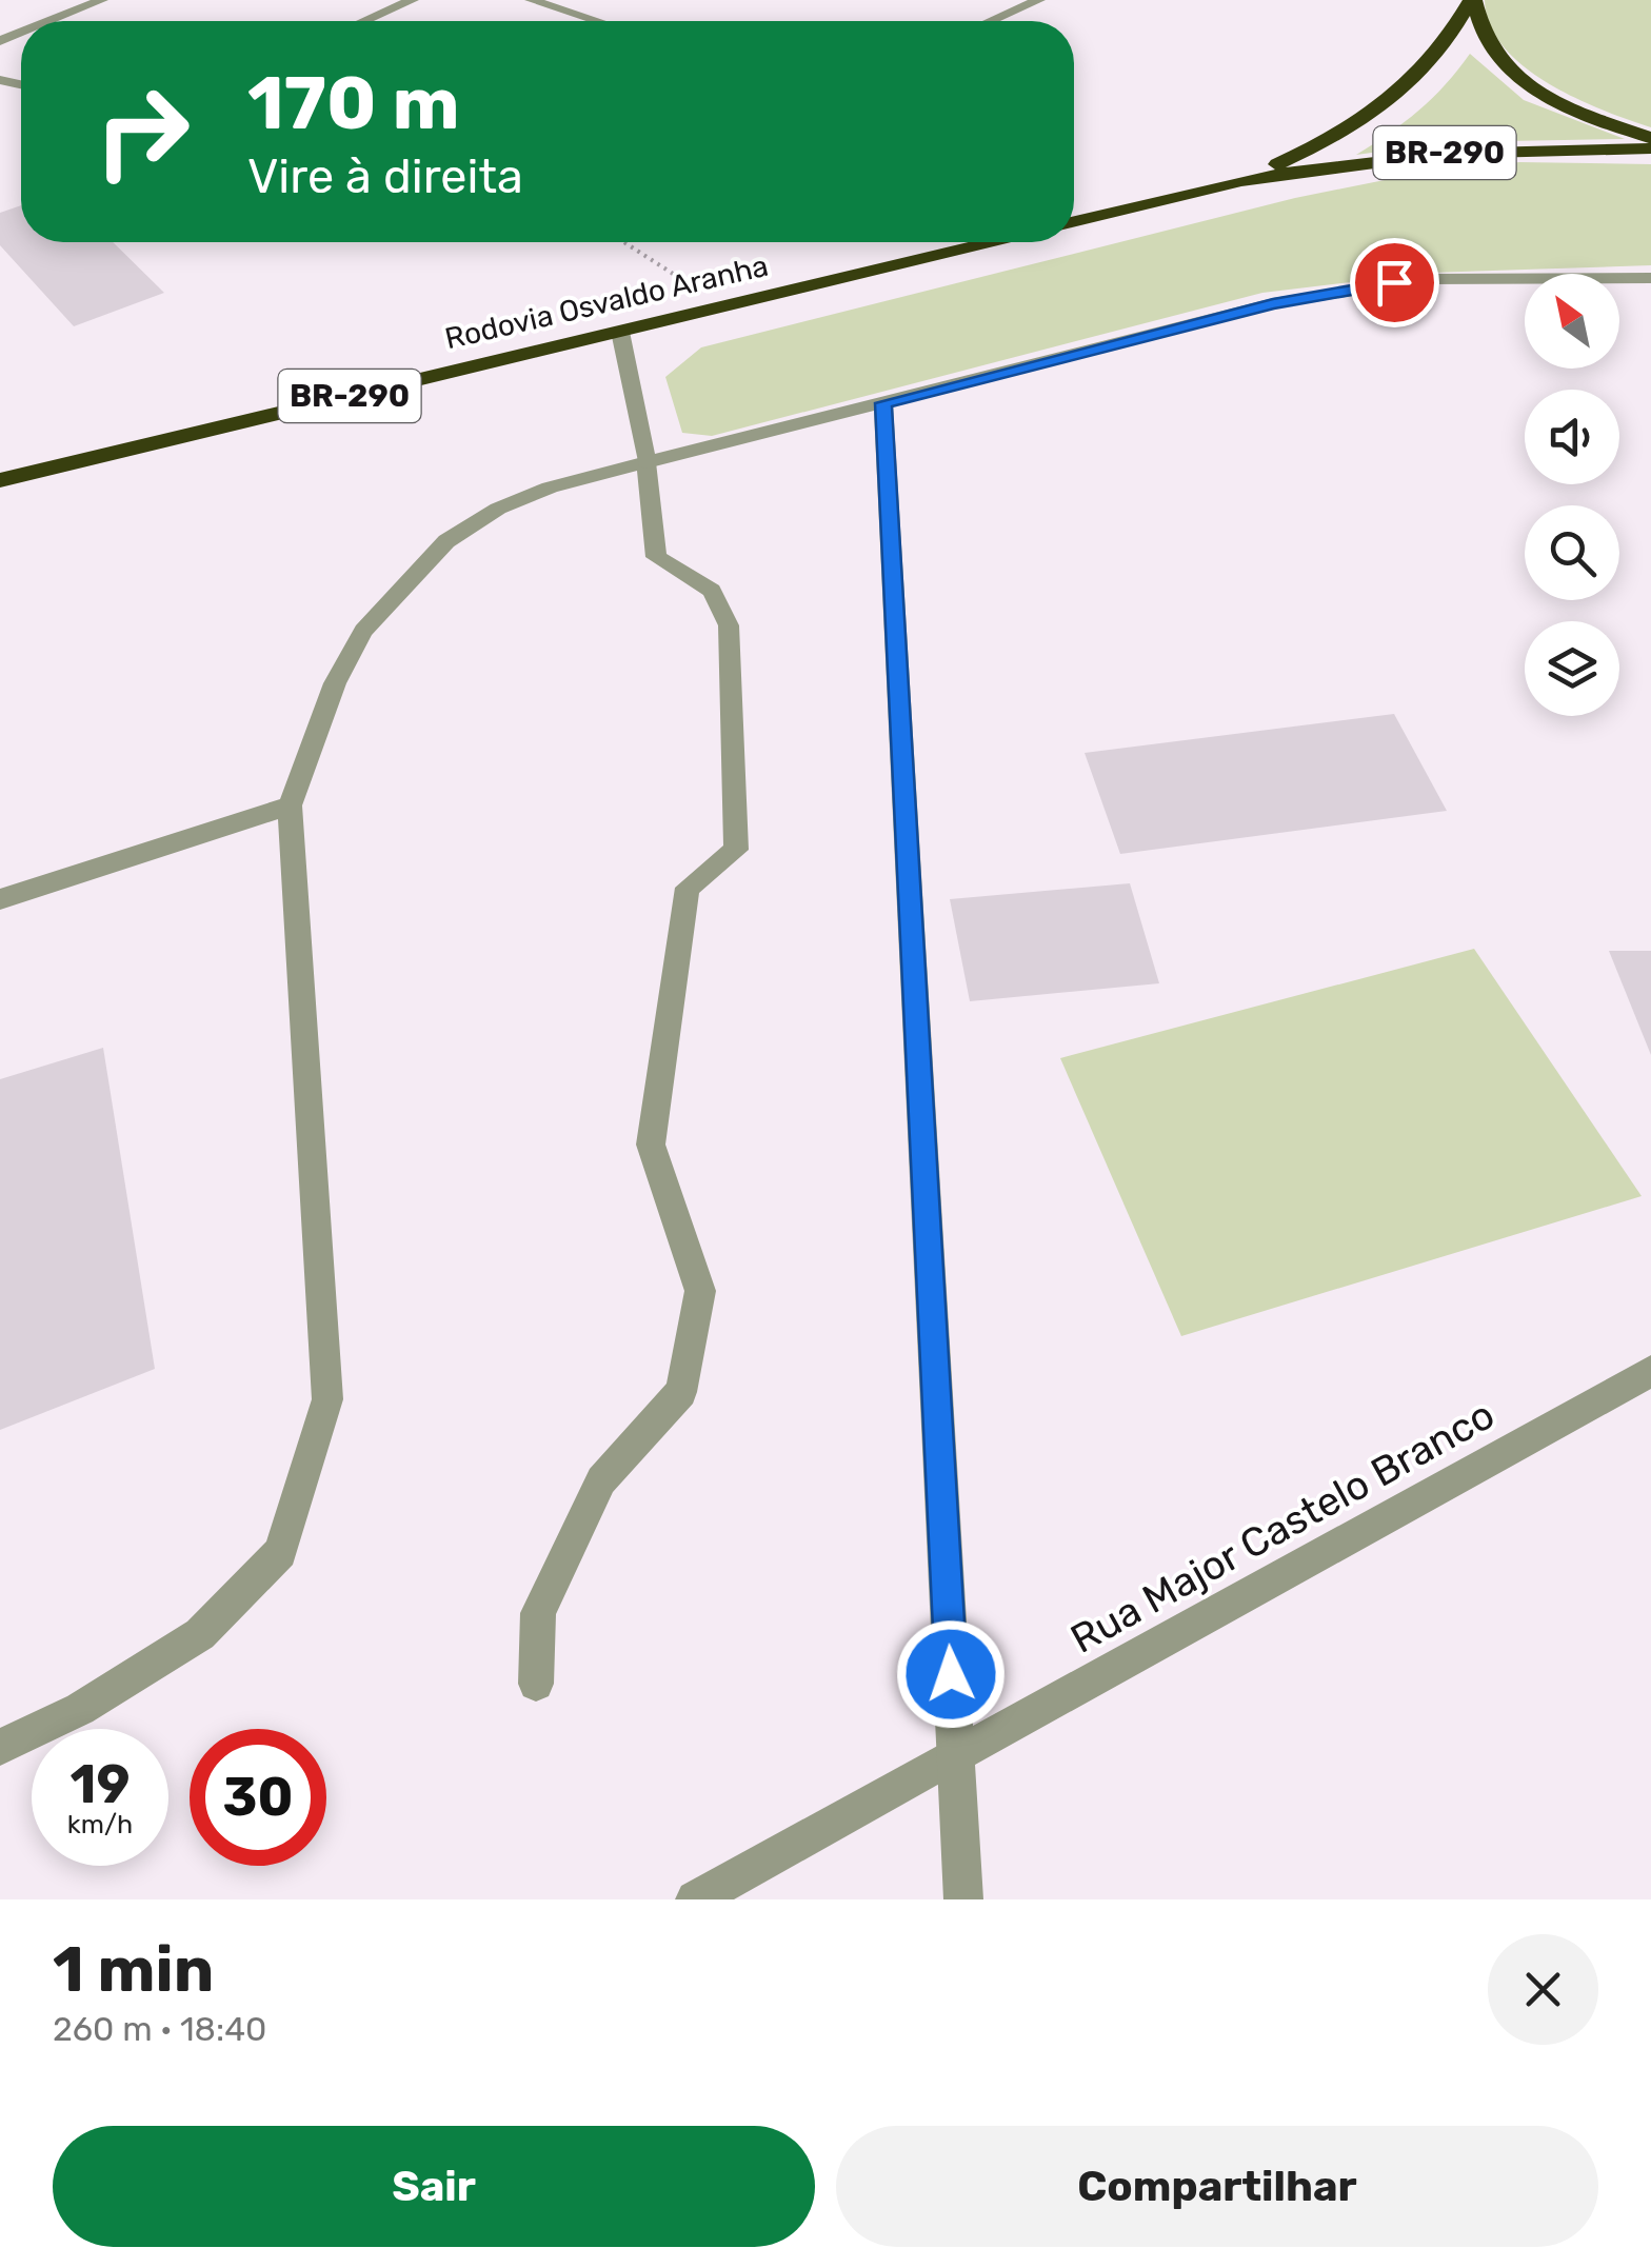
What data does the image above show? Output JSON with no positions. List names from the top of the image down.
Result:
{
  "streets": {
    "highway": ["BR-290", "Rodovia Osvaldo Aranha"],
    "street": ["Rua Major Castelo Branco"]
  },
  "north": "top left",
  "page": {
    "turn": ["170 m", "Vire à direita"],
    "speed": "19 km/h",
    "limit": "30",
    "heading": ["1 min", "260 m · 18:40"],
    "buttons": ["Sair", "Compartilhar"]
  }
}
